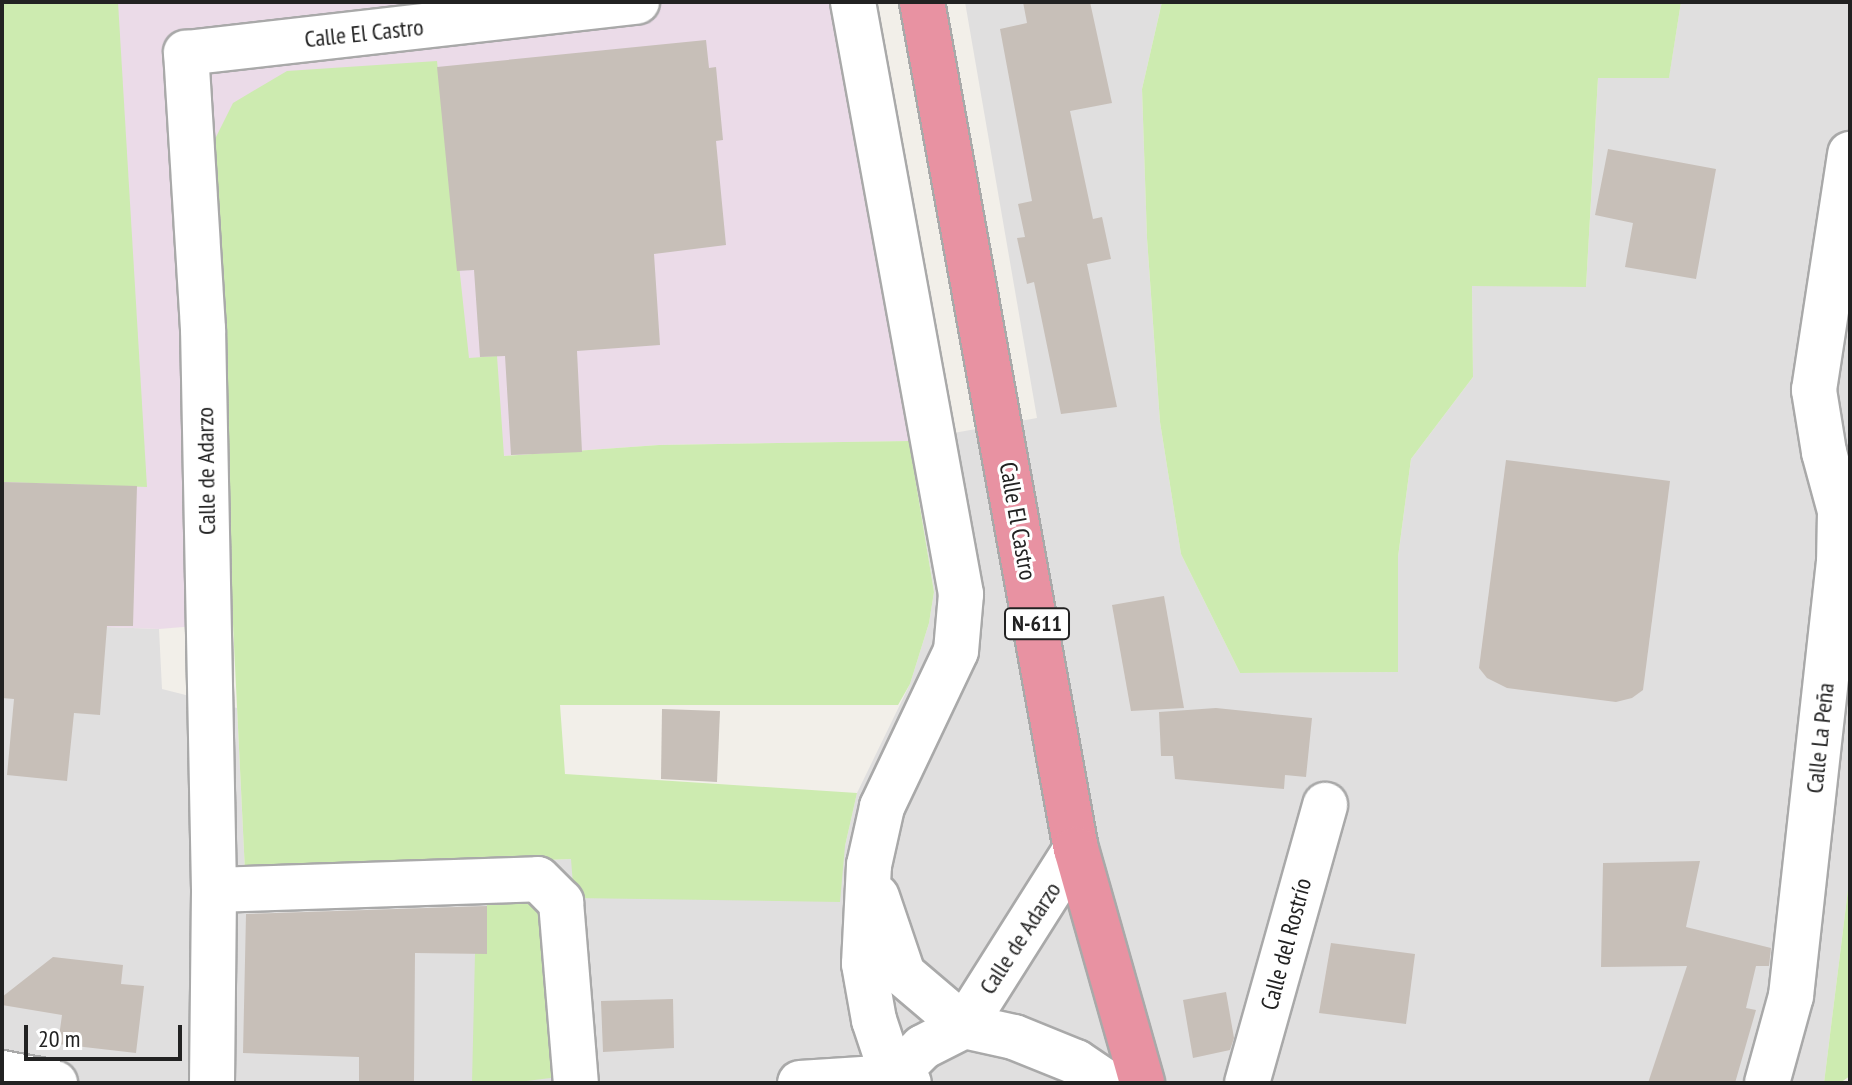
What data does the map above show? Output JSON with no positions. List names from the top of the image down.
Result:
{
  "streets": {
    "highway": ["Calle El Castro", "N-611"],
    "street": ["Calle de Adarzo", "Calle La Peña", "Calle del Rostrío"]
  },
  "crossings": [
    ["Calle El Castro", "Calle de Adarzo"]
  ],
  "scale_bar": "20 m"
}
